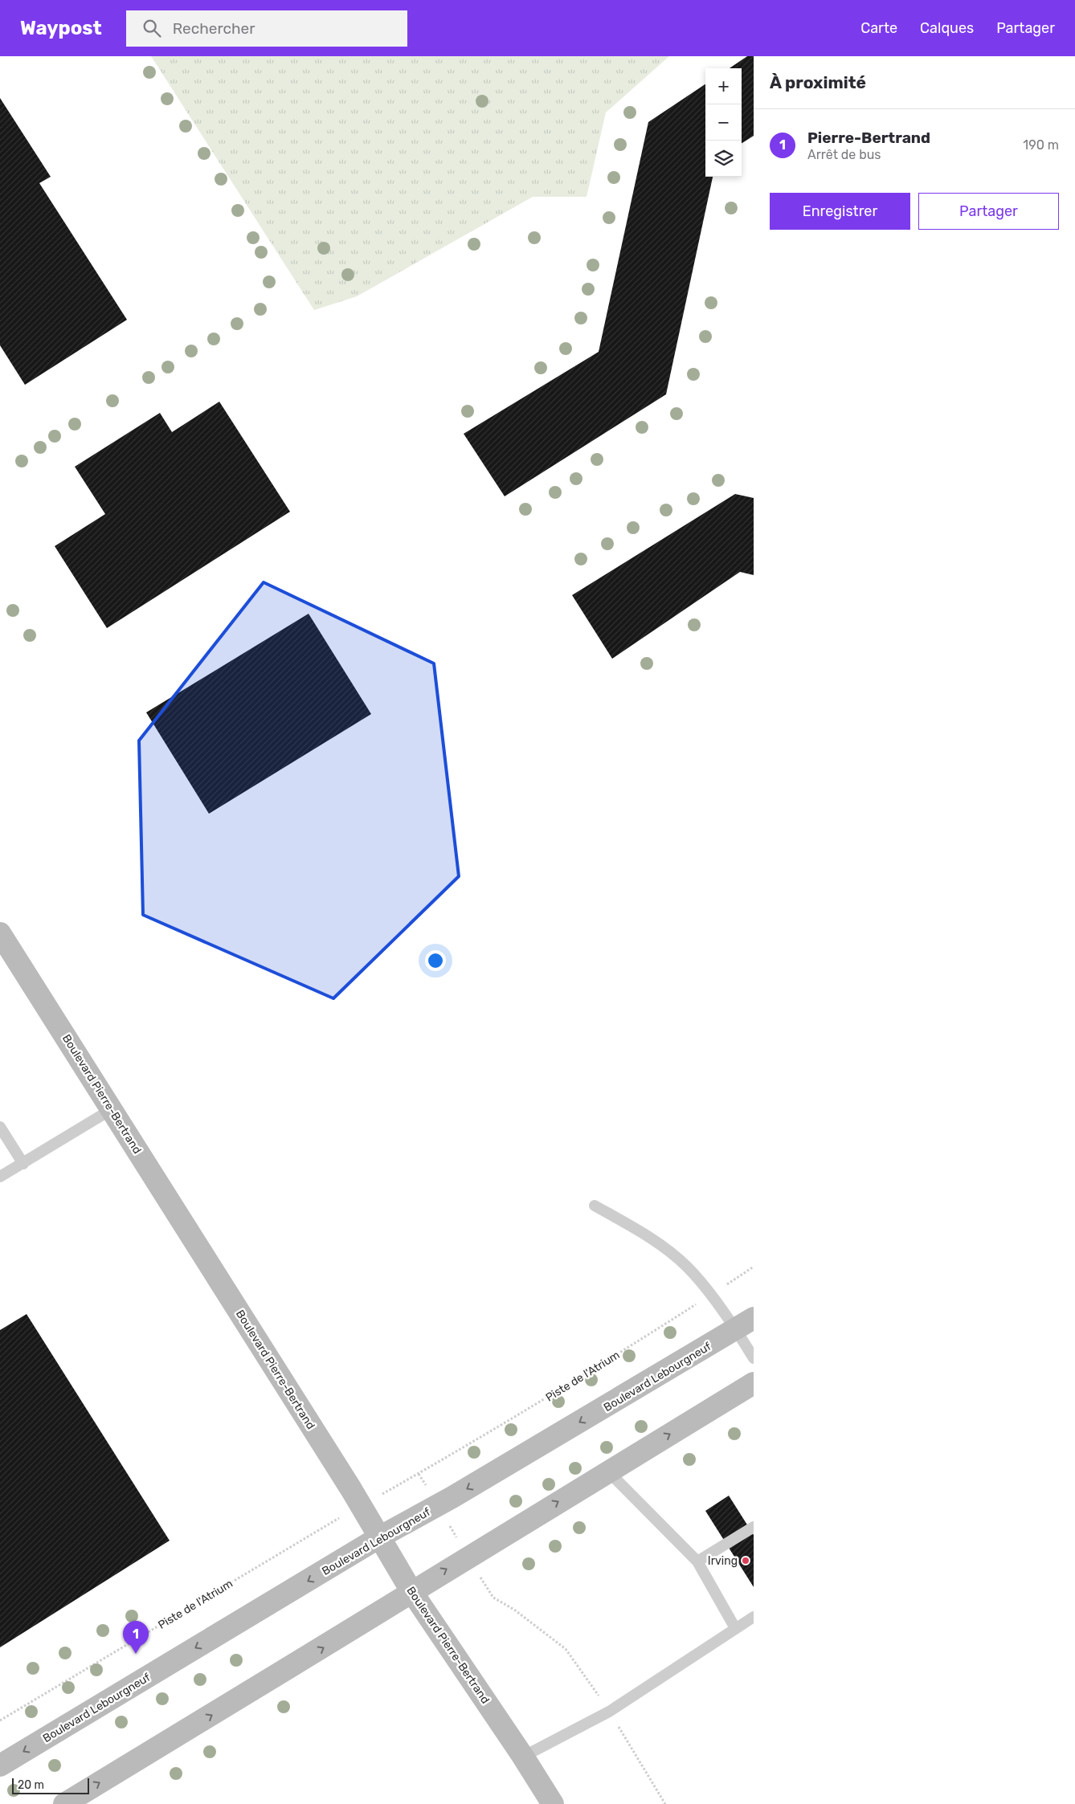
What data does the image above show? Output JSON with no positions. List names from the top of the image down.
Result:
{
  "streets": {
    "main road": ["Boulevard Pierre-Bertrand", "Boulevard Lebourgneuf"],
    "path": ["Piste de l'Atrium"]
  },
  "crossings": [
    ["Boulevard Pierre-Bertrand", "Boulevard Lebourgneuf"]
  ],
  "places": ["Irving"],
  "scale_bar": "20 m",
  "page": {
    "header": "Waypost",
    "search": "Rechercher",
    "nav": ["Carte", "Calques", "Partager"],
    "heading": "À proximité",
    "map_buttons": ["+", "−"],
    "list": [
      {
        "mark": "1",
        "name": "Pierre-Bertrand",
        "note": "Arrêt de bus",
        "value": "190 m"
      }
    ],
    "buttons": ["Enregistrer", "Partager"],
    "pins": "1",
    "scale": "20 m"
  }
}
